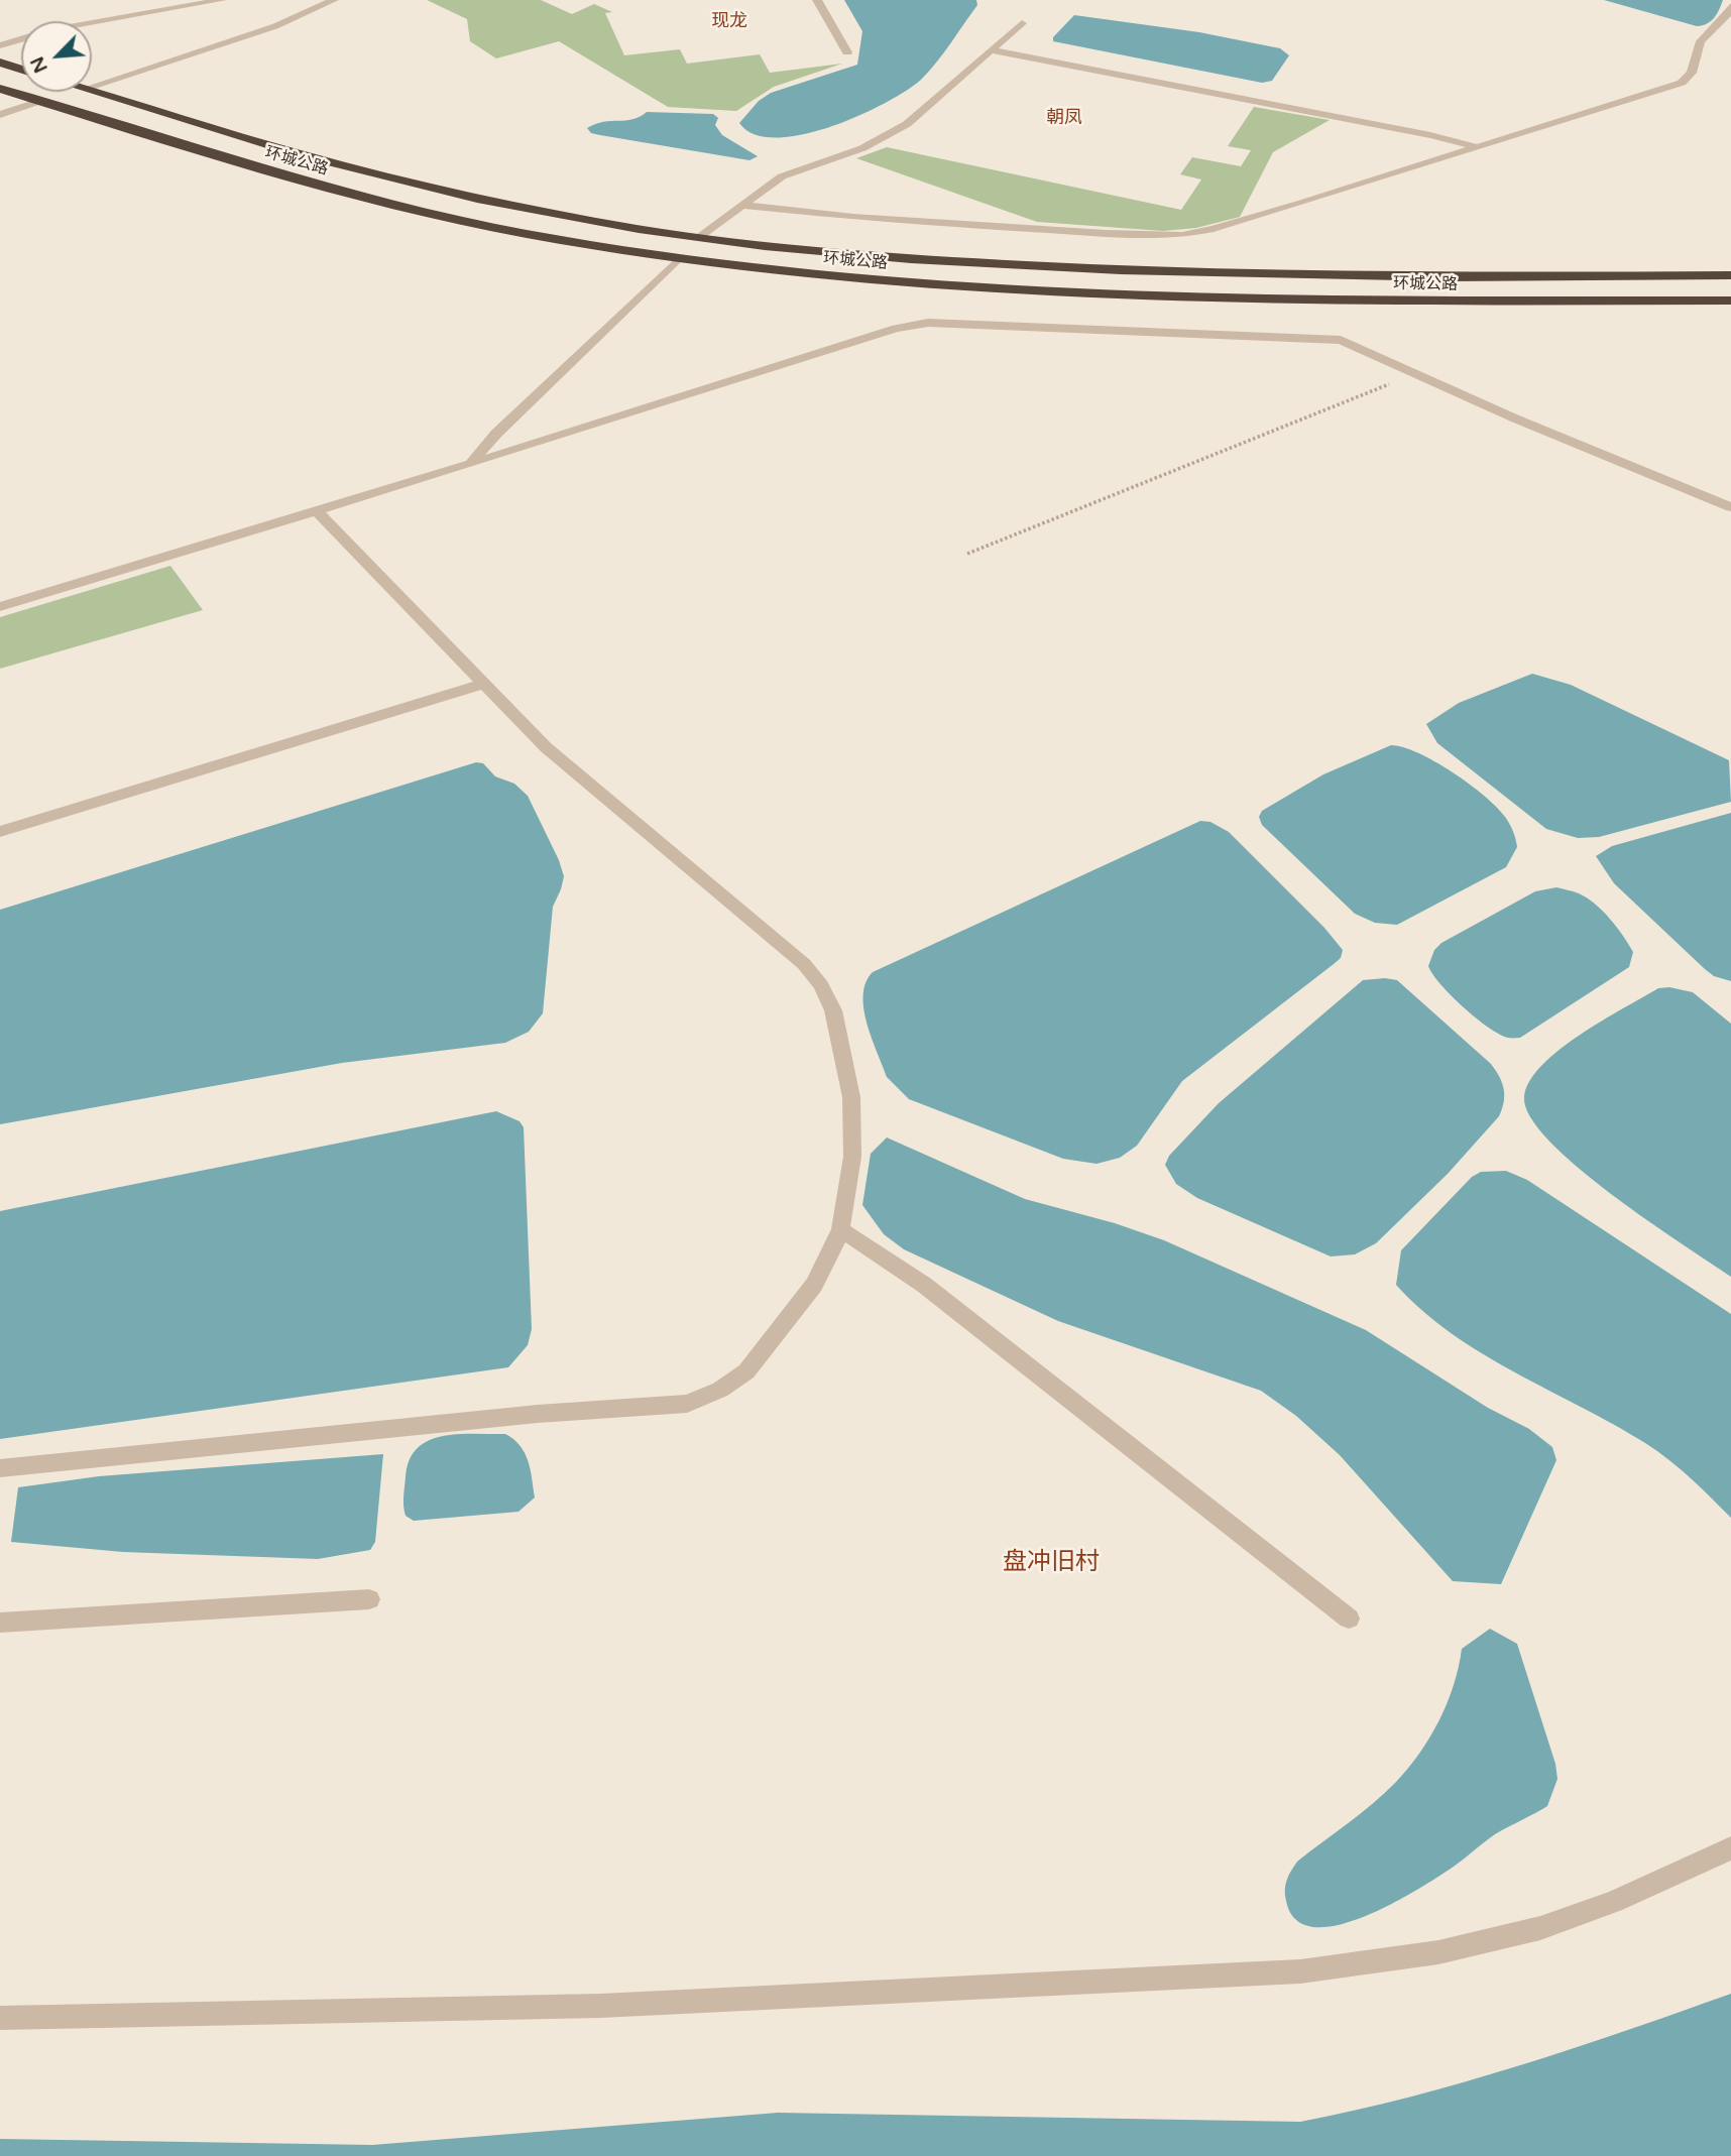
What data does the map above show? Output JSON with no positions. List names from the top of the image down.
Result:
{
  "streets": {
    "highway": ["环城公路"]
  },
  "districts": ["现龙", "朝凤", "盘冲旧村"],
  "north": "bottom left"
}
